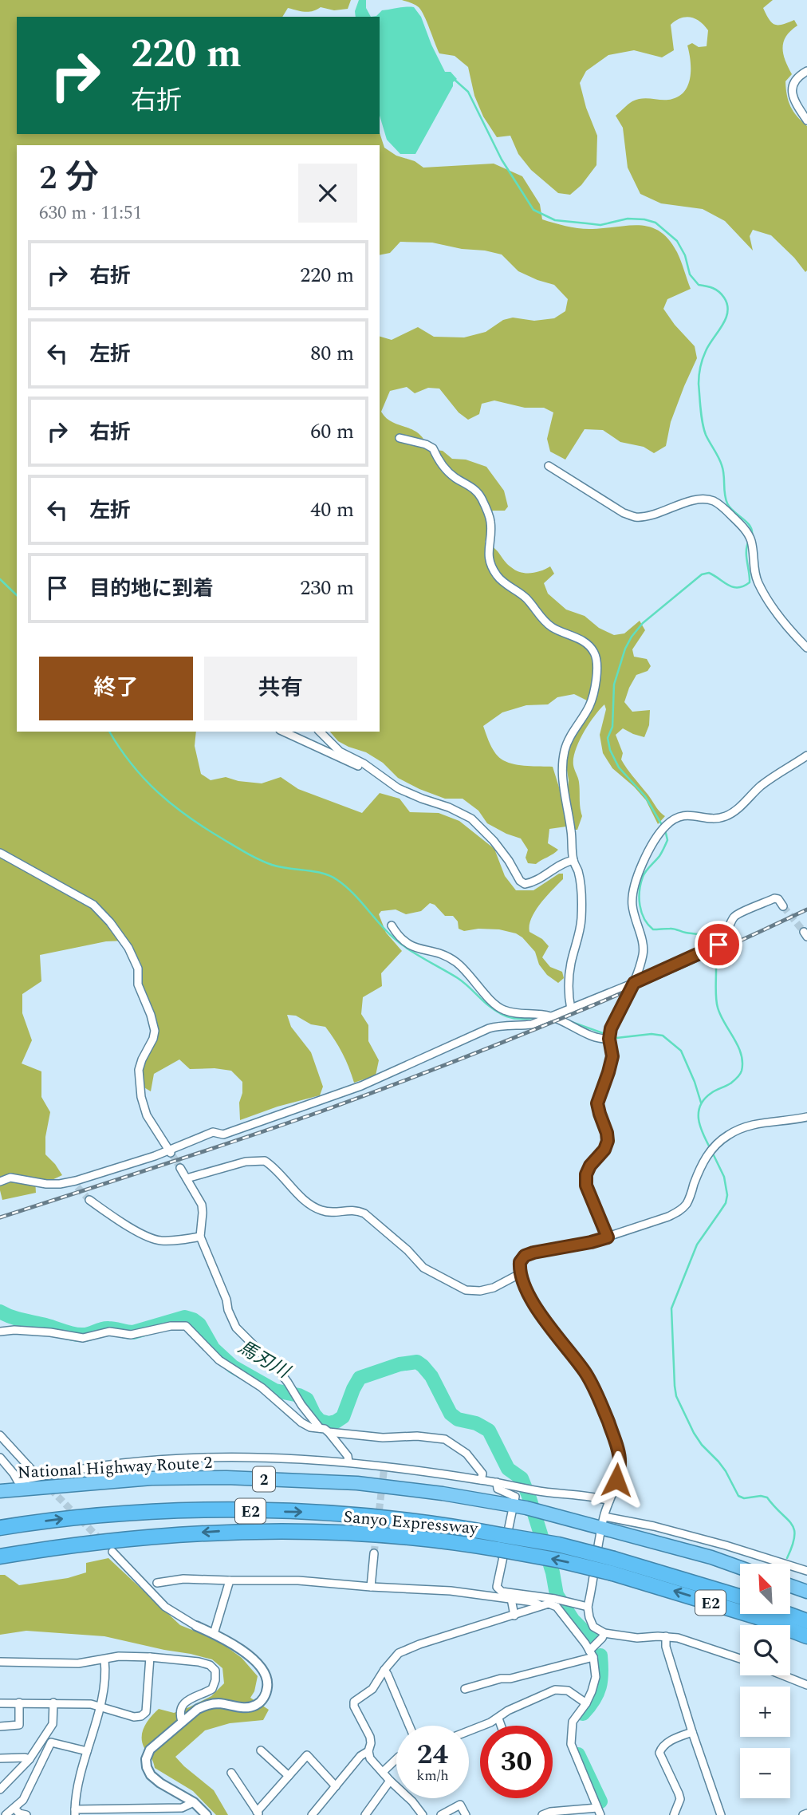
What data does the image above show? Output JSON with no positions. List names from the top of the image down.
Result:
{
  "streets": {
    "highway": [
      "National Highway Route 2",
      "2",
      "E2",
      "Sanyo Expressway"
    ]
  },
  "water": ["馬刃川"],
  "north": "top left",
  "page": {
    "turn": ["220 m", "右折"],
    "heading": ["2 分", "630 m · 11:51"],
    "list": [
      {
        "name": "右折",
        "value": "220 m"
      },
      {
        "name": "左折",
        "value": "80 m"
      },
      {
        "name": "右折",
        "value": "60 m"
      },
      {
        "name": "左折",
        "value": "40 m"
      },
      {
        "name": "目的地に到着",
        "value": "230 m"
      }
    ],
    "buttons": ["終了", "共有"],
    "map_buttons": ["+", "−"],
    "speed": "24 km/h",
    "limit": "30"
  }
}
